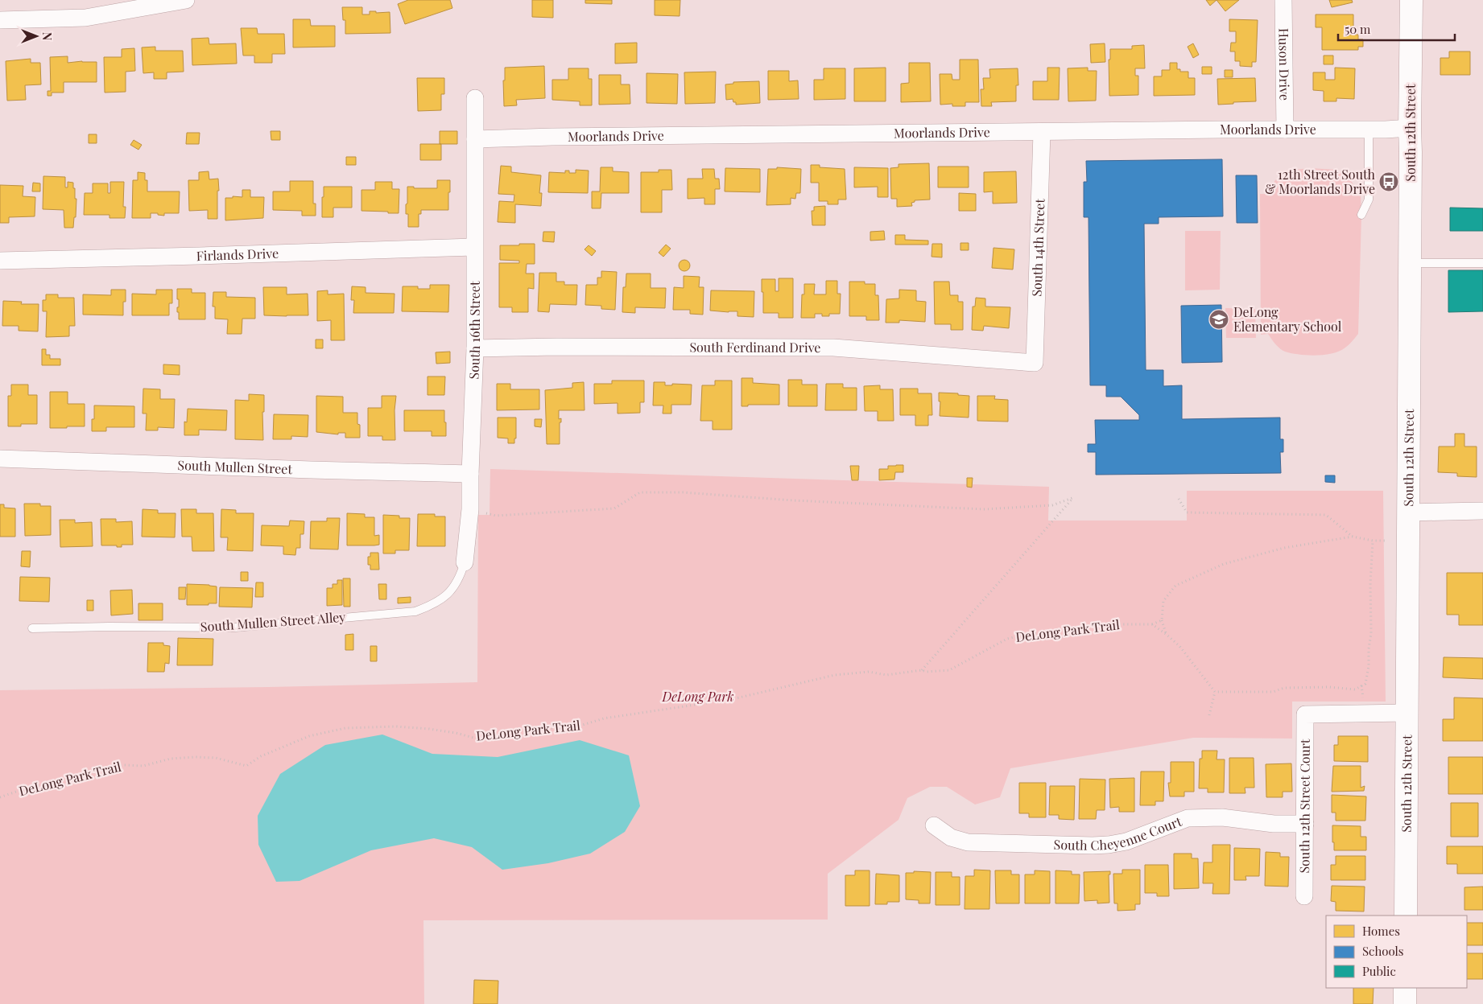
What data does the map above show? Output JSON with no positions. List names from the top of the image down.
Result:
{
  "streets": {
    "main road": ["South 12th Street"],
    "street": [
      "Huson Drive",
      "Moorlands Drive",
      "South 14th Street",
      "Firlands Drive",
      "South 16th Street",
      "South Ferdinand Drive",
      "South Mullen Street",
      "South 12th Street Court",
      "South Cheyenne Court"
    ],
    "lane": ["South Mullen Street Alley"],
    "path": ["DeLong Park Trail"]
  },
  "crossings": [
    ["Huson Drive", "Moorlands Drive"],
    ["Moorlands Drive", "South 12th Street"],
    ["Moorlands Drive", "South 14th Street"],
    ["Moorlands Drive", "South 16th Street"],
    ["South 12th Street", "South 12th Street Court"],
    ["South 14th Street", "South Ferdinand Drive"],
    ["Firlands Drive", "South 16th Street"],
    ["South 16th Street", "South Ferdinand Drive"],
    ["South 16th Street", "South Mullen Street"],
    ["South 16th Street", "South Mullen Street Alley"],
    ["South 12th Street Court", "South Cheyenne Court"]
  ],
  "parks": ["DeLong Park"],
  "places": {
    "bus stop": ["12th Street South & Moorlands Drive"],
    "school or university": ["DeLong Elementary School"]
  },
  "legend": ["Homes", "Schools", "Public"],
  "scale_bar": "50 m",
  "north": "right"
}
